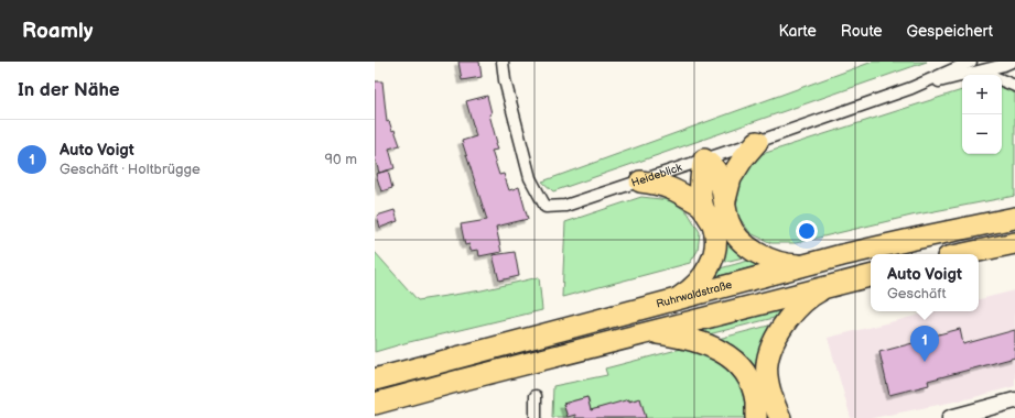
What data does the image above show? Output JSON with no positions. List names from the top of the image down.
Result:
{
  "streets": {
    "highway": ["Ruhrwaldstraße"],
    "street": ["Heideblick"]
  },
  "page": {
    "header": "Roamly",
    "nav": ["Karte", "Route", "Gespeichert"],
    "heading": "In der Nähe",
    "map_buttons": ["+", "−"],
    "list": [
      {
        "mark": "1",
        "name": "Auto Voigt",
        "note": "Geschäft · Holtbrügge",
        "value": "90 m"
      }
    ],
    "popup": ["Auto Voigt", "Geschäft"],
    "pins": "1"
  }
}
